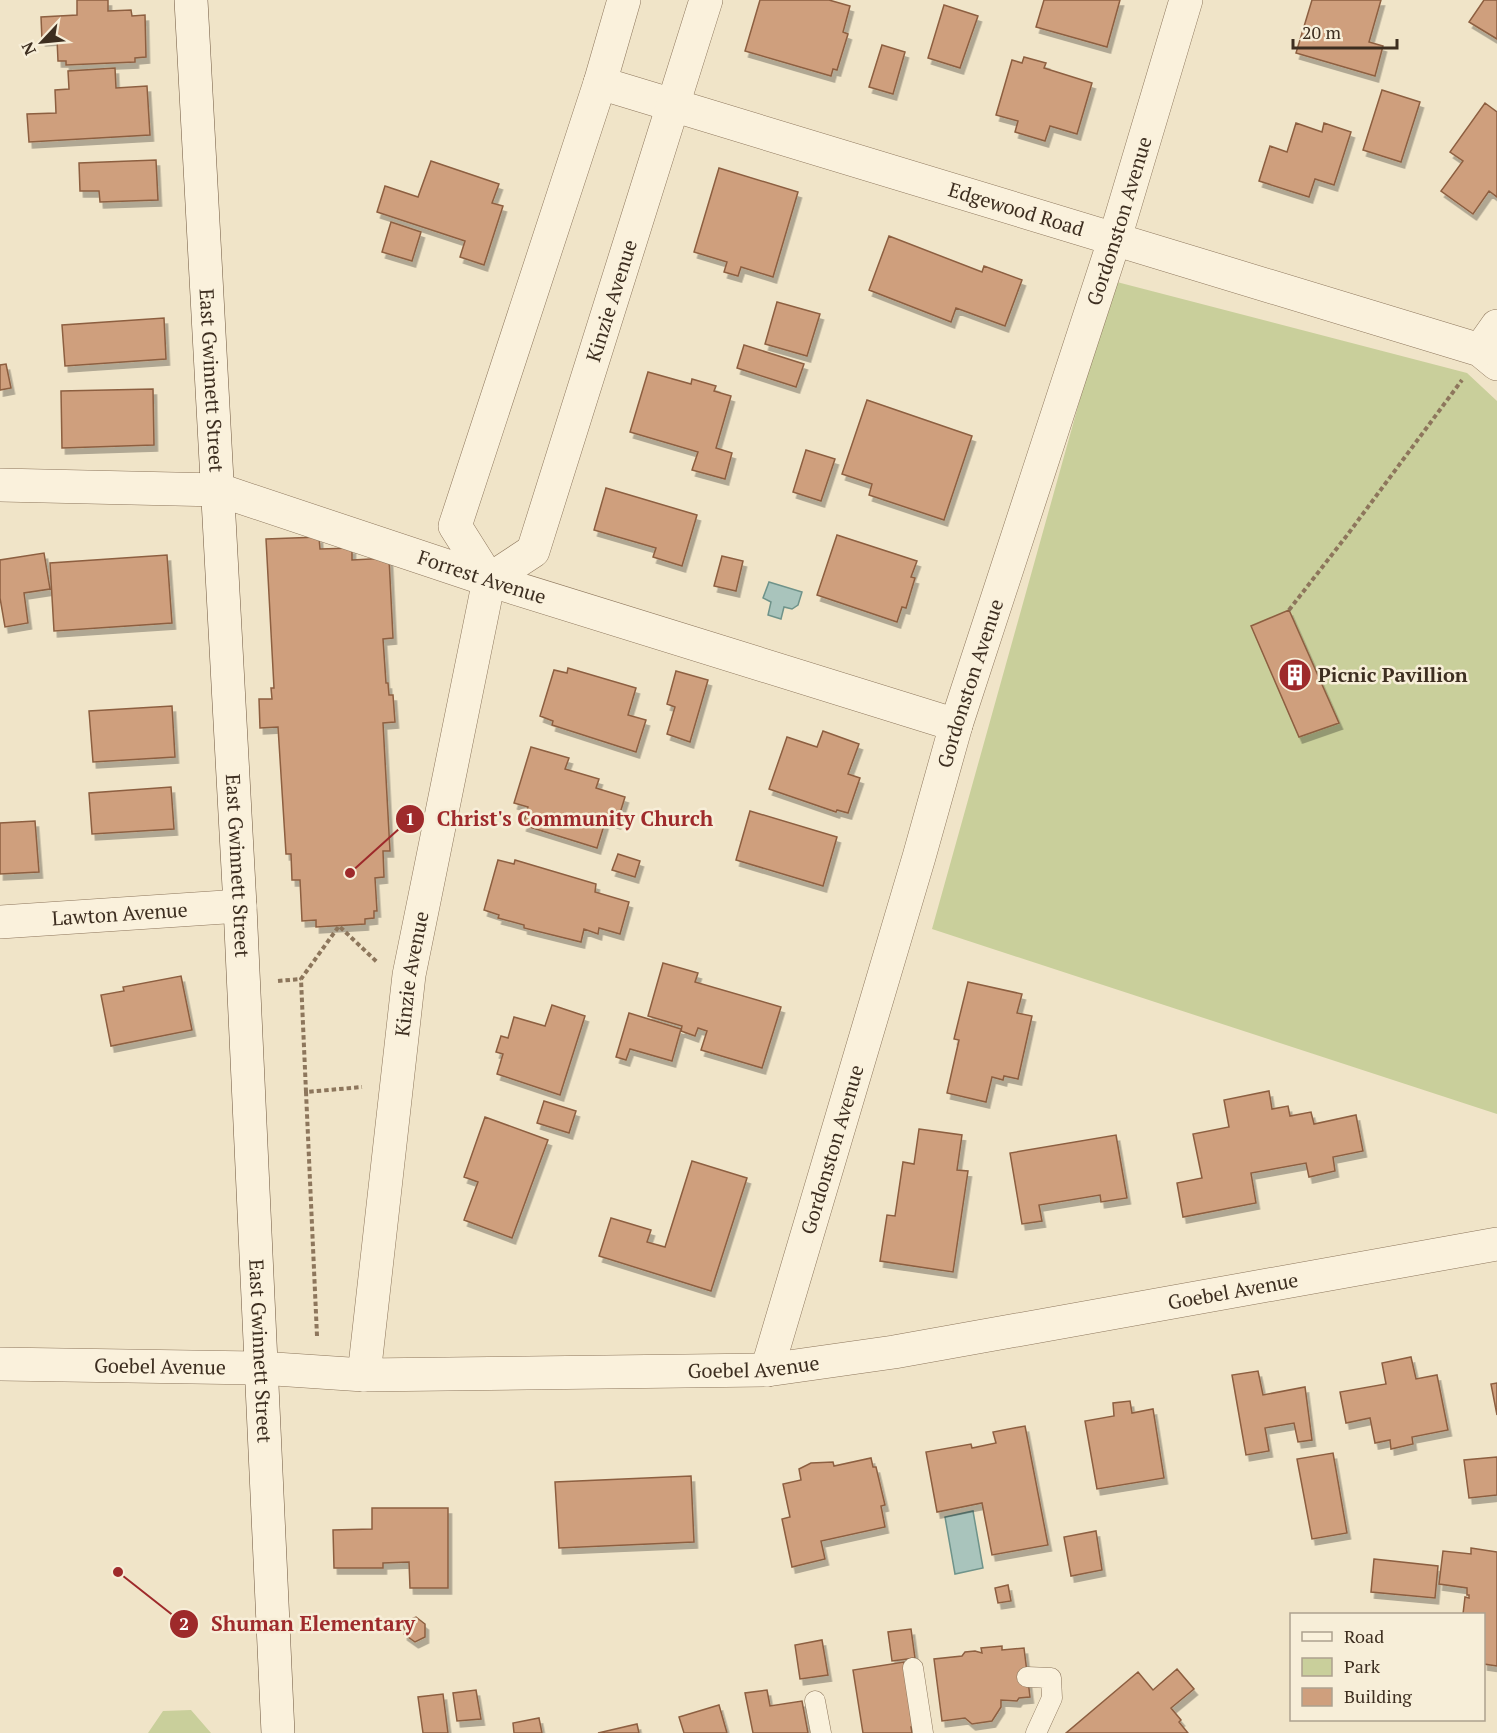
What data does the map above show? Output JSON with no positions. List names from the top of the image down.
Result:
{
  "streets": {
    "street": [
      "Edgewood Road",
      "Gordonston Avenue",
      "Kinzie Avenue",
      "East Gwinnett Street",
      "Forrest Avenue",
      "Lawton Avenue",
      "Goebel Avenue"
    ]
  },
  "crossings": [
    ["Edgewood Road", "Gordonston Avenue"],
    ["Edgewood Road", "Kinzie Avenue"],
    ["Gordonston Avenue", "Forrest Avenue"],
    ["Gordonston Avenue", "Goebel Avenue"],
    ["Kinzie Avenue", "Forrest Avenue"],
    ["Kinzie Avenue", "Goebel Avenue"],
    ["East Gwinnett Street", "Forrest Avenue"],
    ["East Gwinnett Street", "Lawton Avenue"],
    ["East Gwinnett Street", "Goebel Avenue"]
  ],
  "places": {
    "building": ["Picnic Pavillion"],
    "other": ["Christ's Community Church", "Shuman Elementary"]
  },
  "legend": ["Road", "Park", "Building"],
  "scale_bar": "20 m",
  "north": "bottom left"
}
